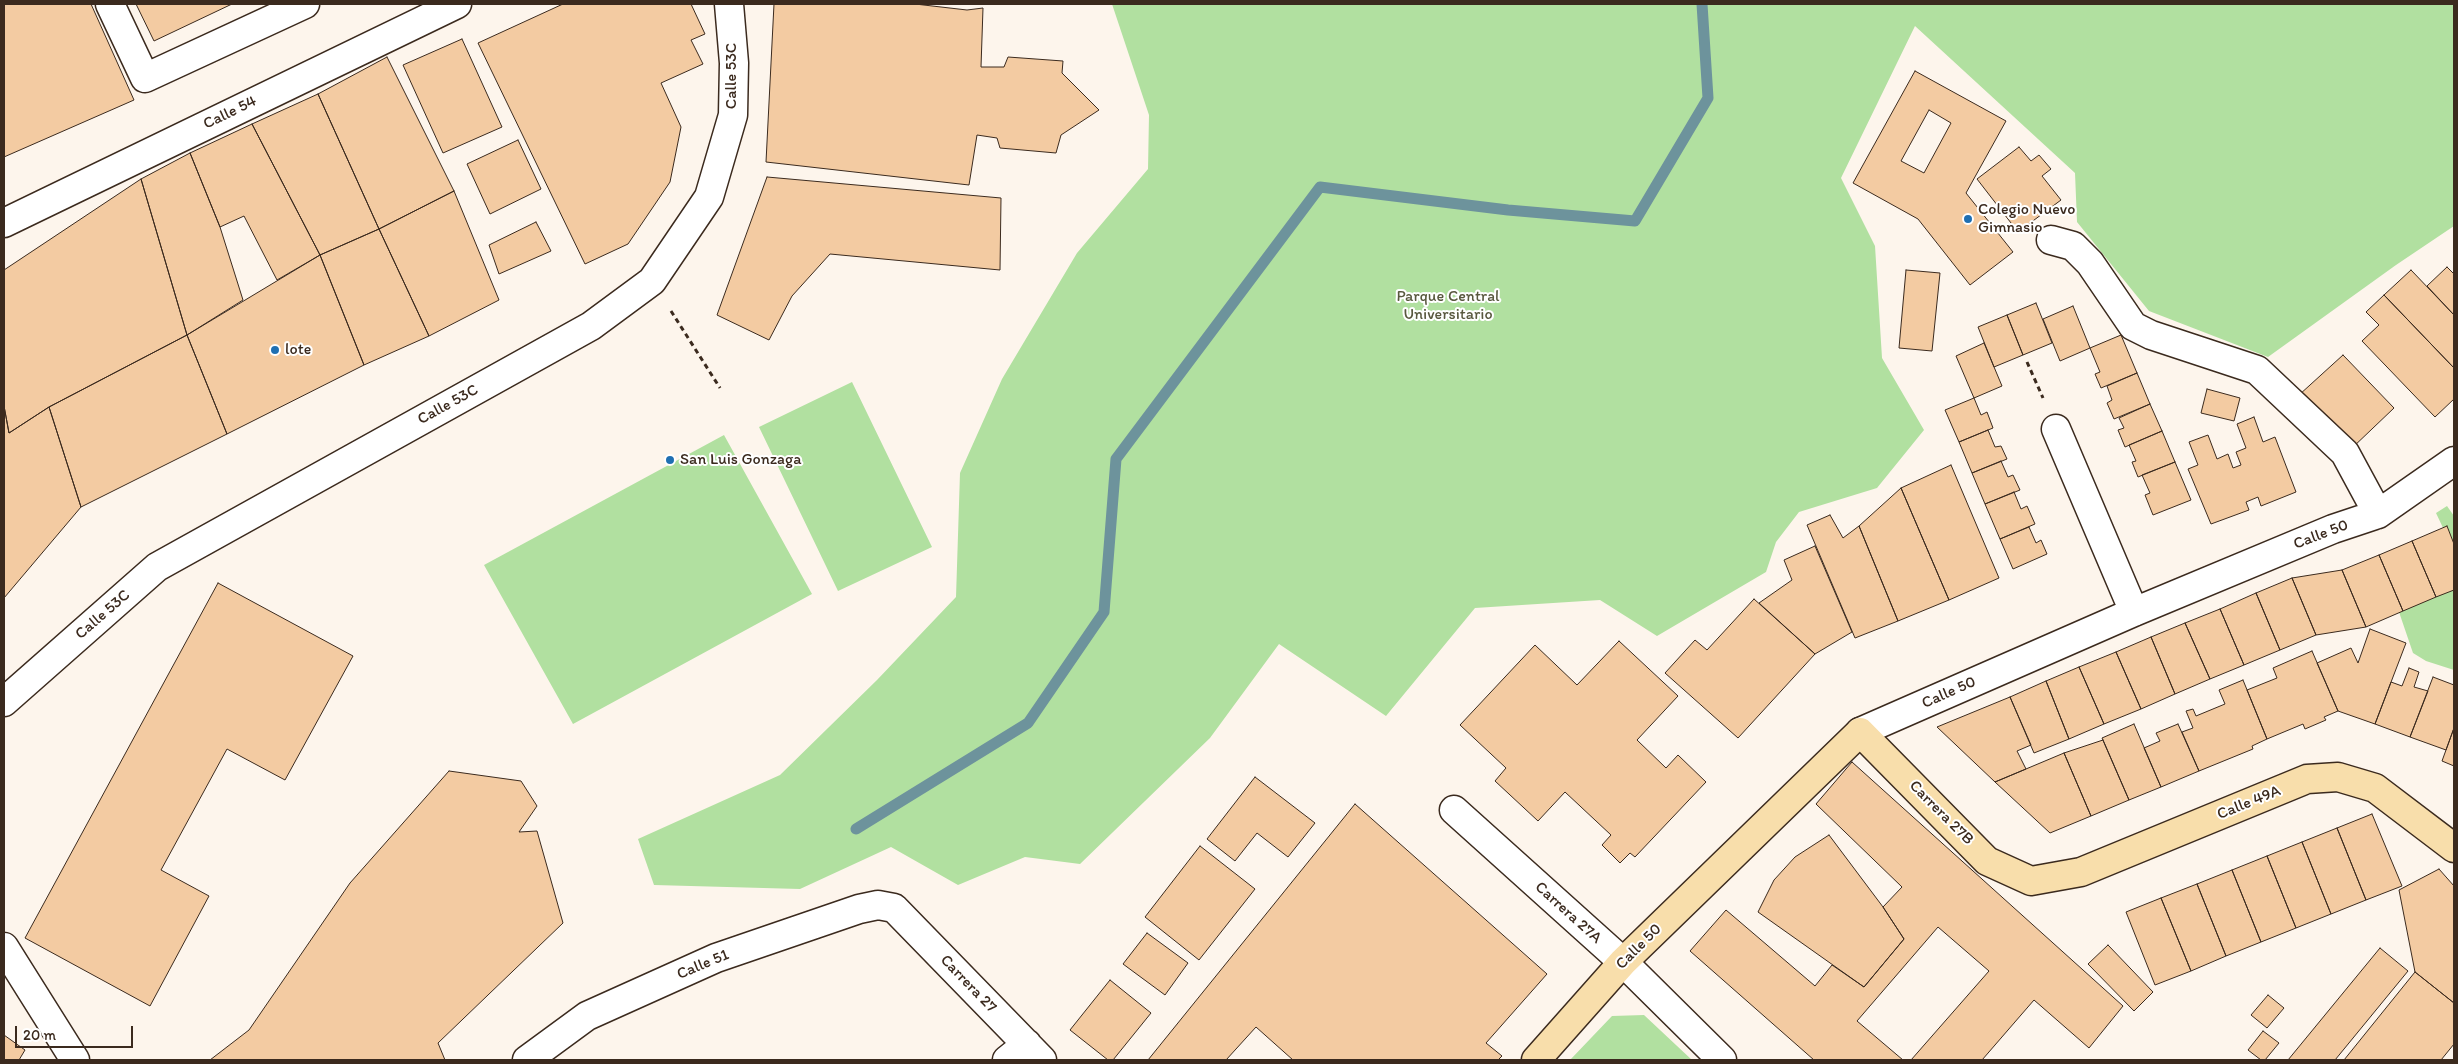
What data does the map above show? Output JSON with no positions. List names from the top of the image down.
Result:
{
  "streets": {
    "main road": ["Calle 50", "Calle 49A", "Carrera 27B"],
    "street": [
      "Calle 53C",
      "Calle 54",
      "Carrera 27A",
      "Calle 51",
      "Carrera 27"
    ]
  },
  "crossings": [
    ["Calle 50", "Carrera 27B"],
    ["Calle 50", "Carrera 27A"],
    ["Calle 49A", "Carrera 27B"],
    ["Calle 51", "Carrera 27"]
  ],
  "parks": ["Parque Central Universitario"],
  "places": ["Colegio Nuevo Gimnasio", "lote", "San Luis Gonzaga"],
  "scale_bar": "20 m"
}
